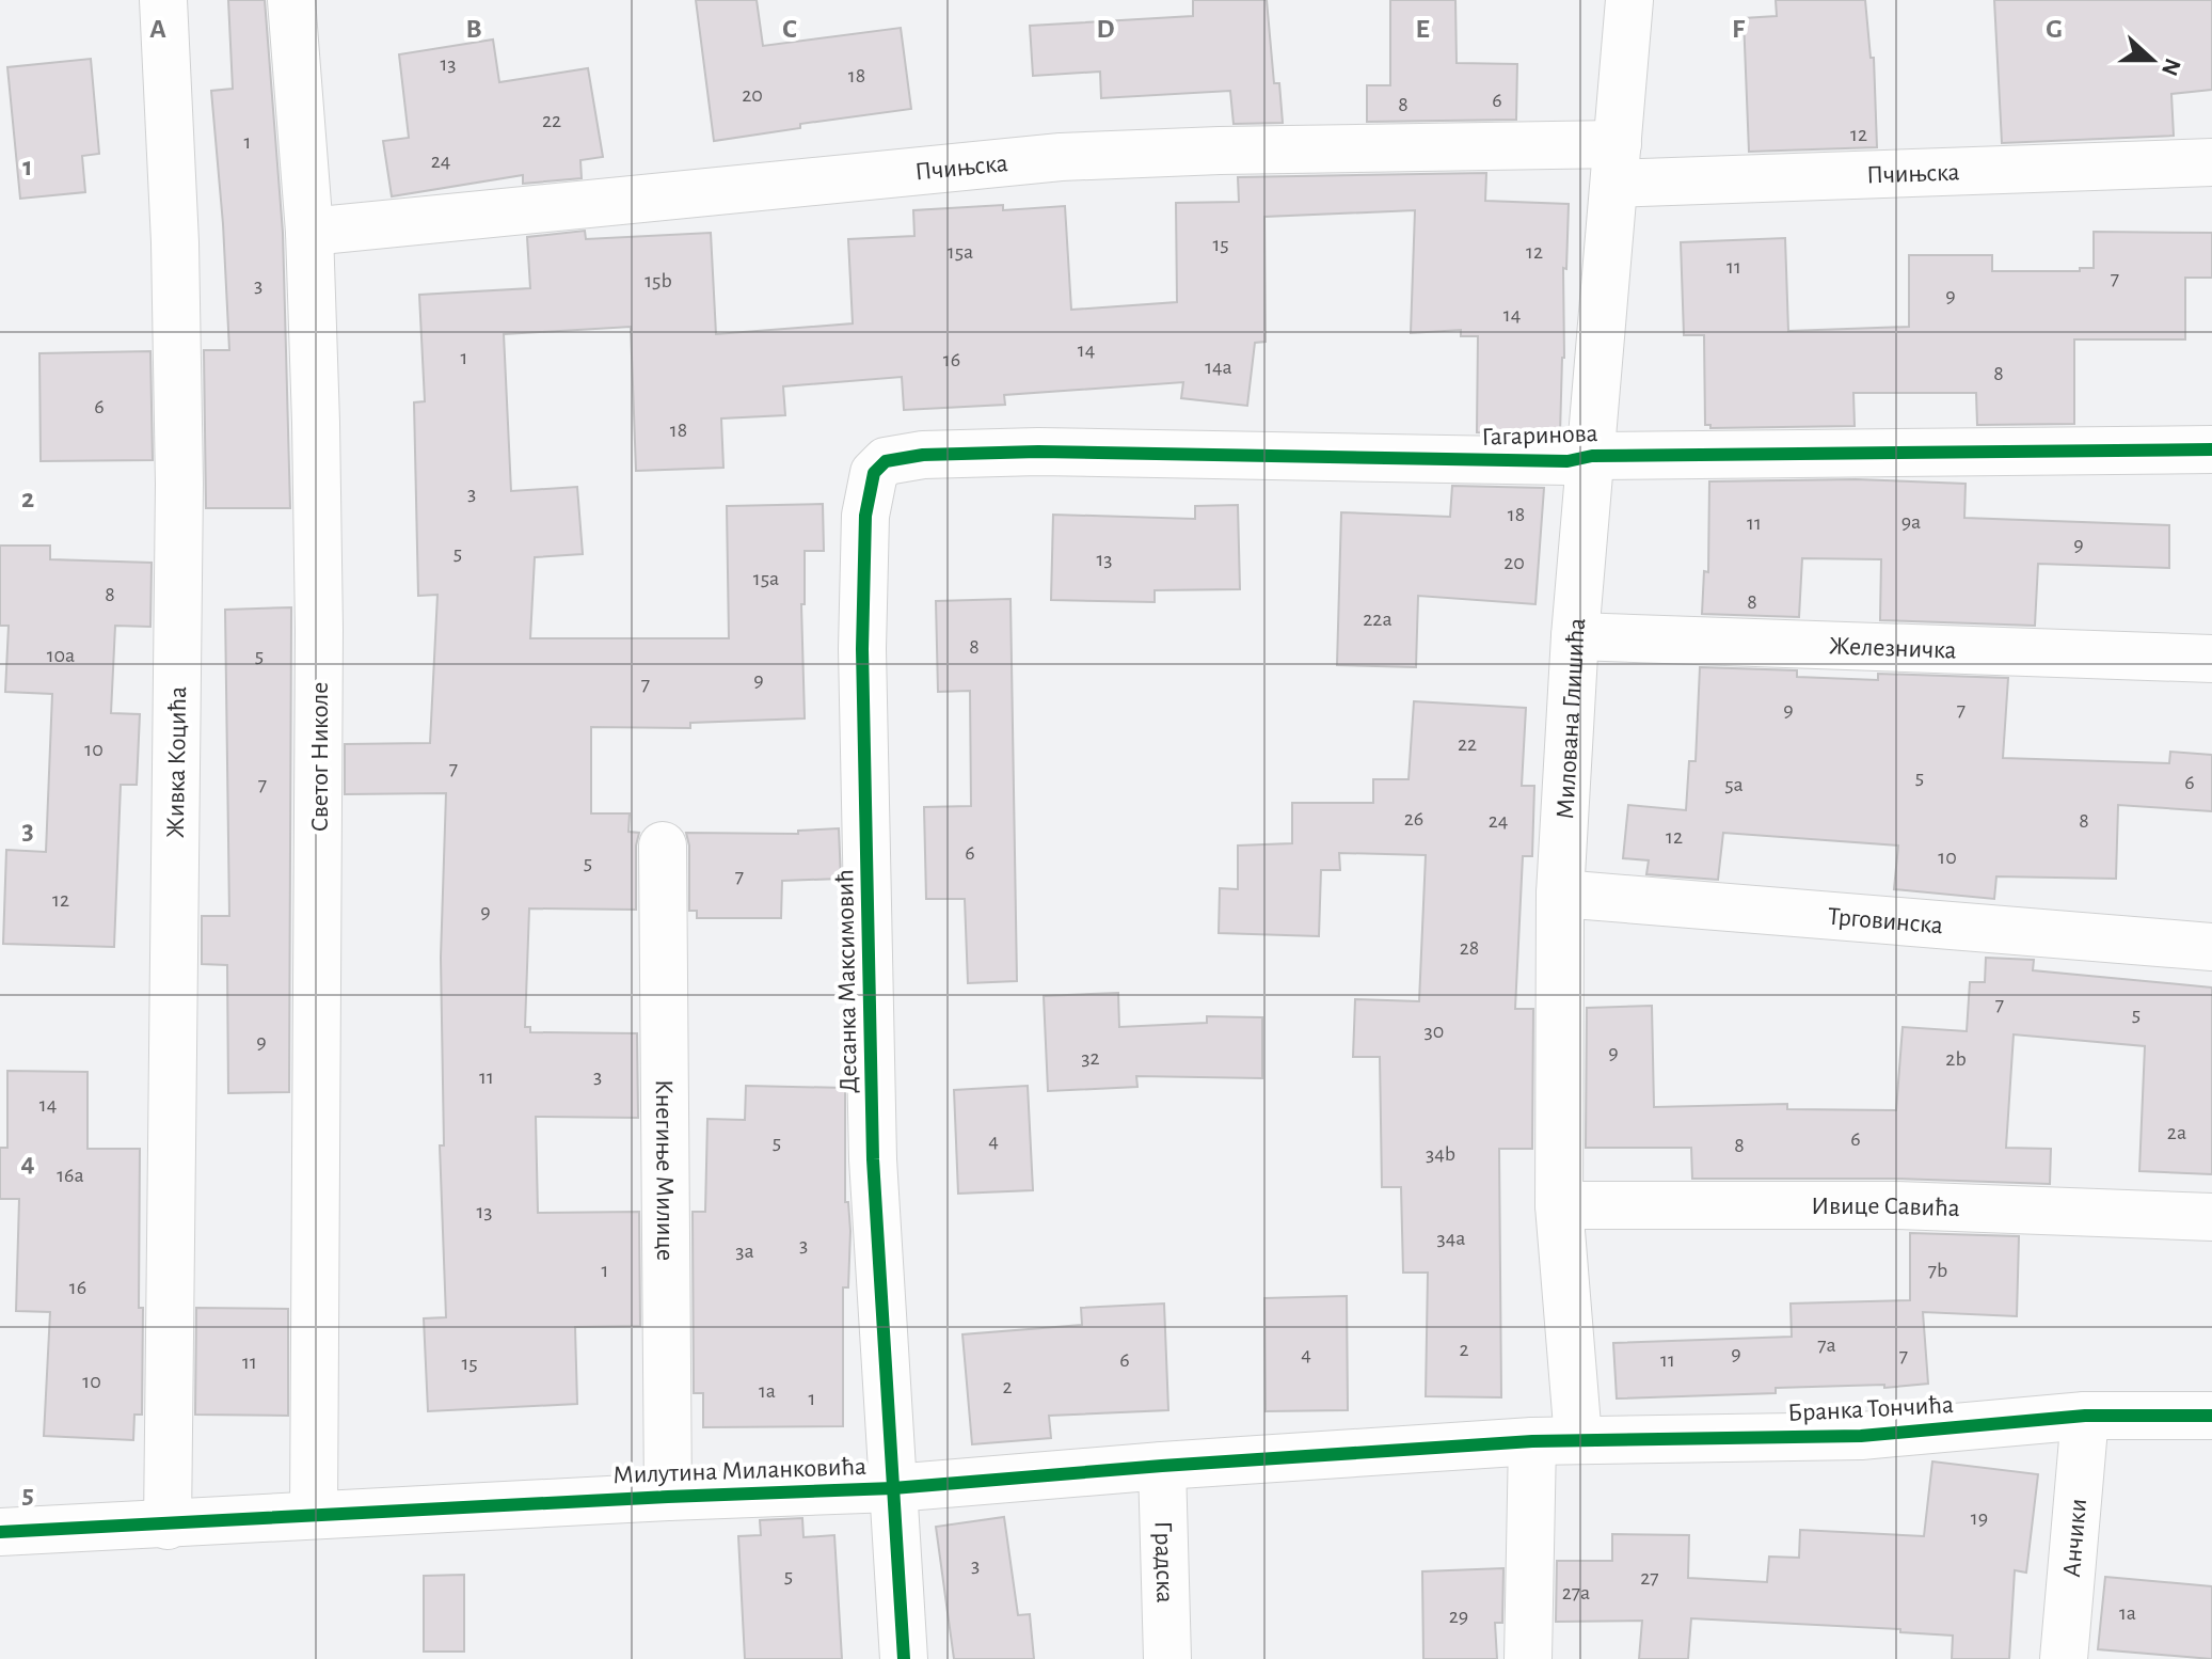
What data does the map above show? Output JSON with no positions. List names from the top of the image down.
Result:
{
  "streets": {
    "street": [
      "Пчињска",
      "Гагаринова",
      "Железничка",
      "Милована Глишића",
      "Светог Николе",
      "Живка Коцића",
      "Трговинска",
      "Десанка Максимовић",
      "Кнегиње Милице",
      "Ивице Савића",
      "Бранка Тончића",
      "Милутина Миланковића",
      "Анчики",
      "Градска"
    ]
  },
  "crossings": [
    ["Пчињска", "Милована Глишића"],
    ["Пчињска", "Светог Николе"],
    ["Гагаринова", "Милована Глишића"],
    ["Гагаринова", "Десанка Максимовић"],
    ["Железничка", "Милована Глишића"],
    ["Милована Глишића", "Трговинска"],
    ["Милована Глишића", "Ивице Савића"],
    ["Милована Глишића", "Бранка Тончића"],
    ["Светог Николе", "Милутина Миланковића"],
    ["Живка Коцића", "Милутина Миланковића"],
    ["Десанка Максимовић", "Милутина Миланковића"],
    ["Кнегиње Милице", "Милутина Миланковића"],
    ["Бранка Тончића", "Милутина Миланковића"],
    ["Бранка Тончића", "Анчики"],
    ["Милутина Миланковића", "Градска"]
  ],
  "house_numbers": [
    "13",
    "18",
    "20",
    "6",
    "8",
    "22",
    "12",
    "1",
    "24",
    "15",
    "15a",
    "12",
    "11",
    "7",
    "15b",
    "3",
    "9",
    "14",
    "14",
    "1",
    "16",
    "14a",
    "8",
    "6",
    "18",
    "3",
    "18",
    "9a",
    "11",
    "9",
    "5",
    "13",
    "20",
    "15a",
    "8",
    "8",
    "22a",
    "8",
    "10a",
    "5",
    "9",
    "7",
    "9",
    "7",
    "22",
    "10",
    "7",
    "5",
    "6",
    "7",
    "5a",
    "26",
    "24",
    "8",
    "12",
    "6",
    "10",
    "5",
    "7",
    "12",
    "9",
    "28",
    "7",
    "5",
    "30",
    "9",
    "9",
    "32",
    "2b",
    "3",
    "11",
    "14",
    "2a",
    "6",
    "4",
    "5",
    "8",
    "34b",
    "16a",
    "13",
    "34a",
    "3",
    "3a",
    "1",
    "7b",
    "16",
    "7a",
    "2",
    "9",
    "4",
    "7",
    "6",
    "11",
    "11",
    "15",
    "10",
    "2",
    "1a",
    "1",
    "19",
    "3",
    "5",
    "27",
    "27a",
    "1a",
    "29"
  ],
  "north": "right",
  "grid": {
    "columns": [
      "A",
      "B",
      "C",
      "D",
      "E",
      "F",
      "G"
    ],
    "rows": [
      "1",
      "2",
      "3",
      "4",
      "5"
    ]
  }
}
